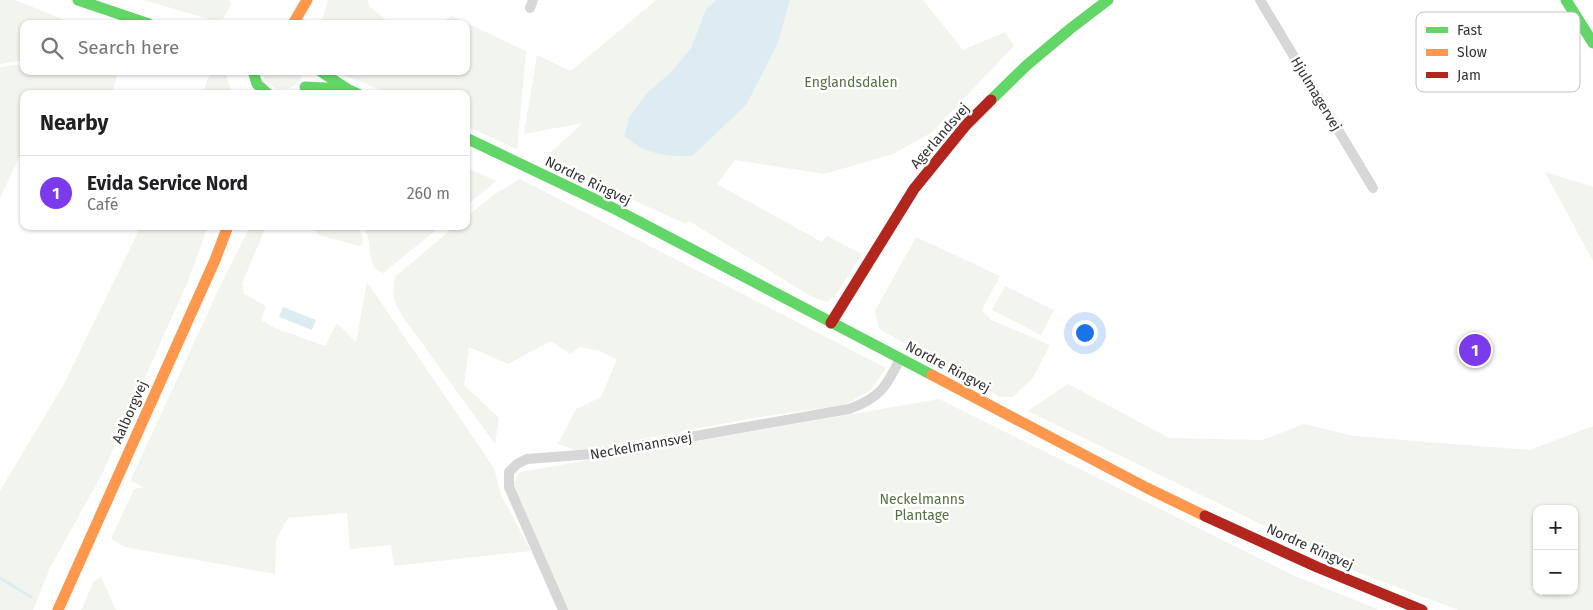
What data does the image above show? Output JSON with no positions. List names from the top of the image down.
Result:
{
  "streets": {
    "main road": ["Agerlandsvej", "Nordre Ringvej", "Aalborgvej"],
    "street": ["Hjulmagervej", "Neckelmannsvej"]
  },
  "crossings": [
    ["Agerlandsvej", "Nordre Ringvej"],
    ["Nordre Ringvej", "Neckelmannsvej"]
  ],
  "parks": ["Englandsdalen", "Neckelmanns Plantage"],
  "legend": ["Fast", "Slow", "Jam"],
  "page": {
    "search": "Search here",
    "heading": "Nearby",
    "list": [
      {
        "mark": "1",
        "name": "Evida Service Nord",
        "note": "Café",
        "value": "260 m"
      }
    ],
    "pins": "1",
    "map_buttons": ["+", "−"]
  }
}
